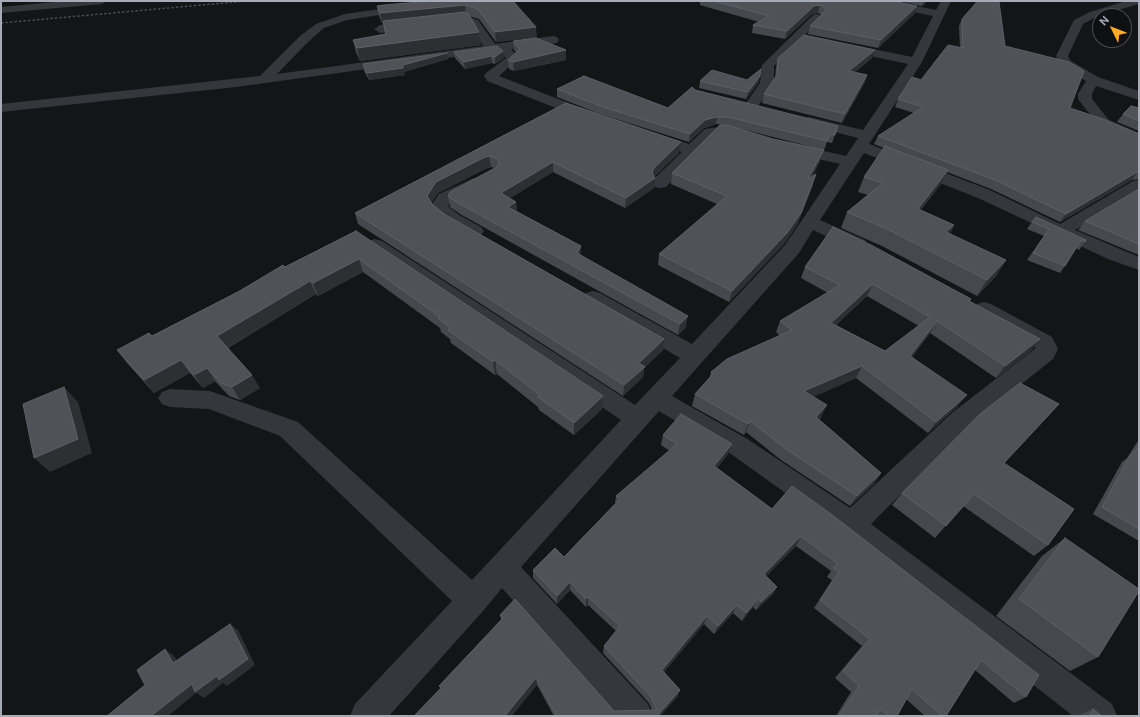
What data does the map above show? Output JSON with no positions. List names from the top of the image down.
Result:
{
  "north": "top left"
}
